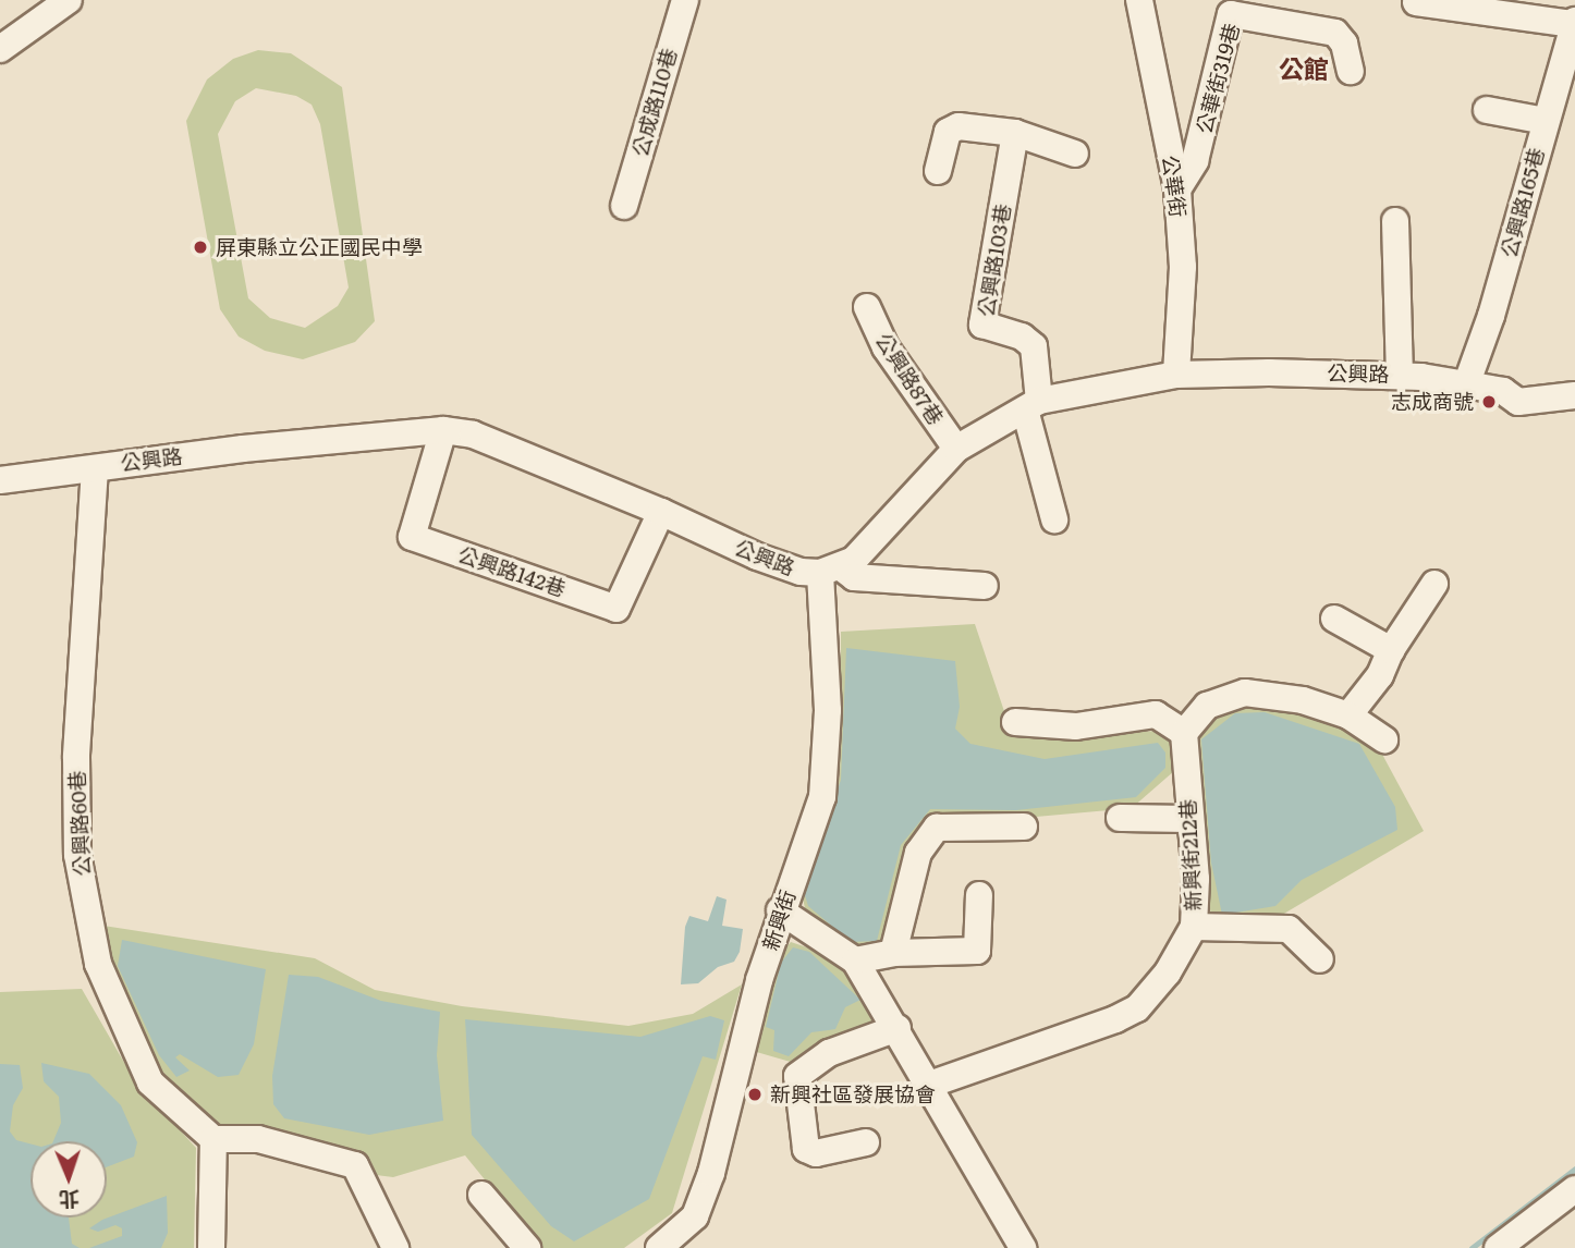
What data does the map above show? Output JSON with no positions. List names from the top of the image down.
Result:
{
  "streets": {
    "street": [
      "公華街319巷",
      "公成路110巷",
      "公華街",
      "公興路165巷",
      "公興路103巷",
      "公興路",
      "公興路87巷",
      "公興路142巷",
      "公興路60巷",
      "新興街212巷",
      "新興街"
    ]
  },
  "crossings": [
    ["公華街319巷", "公華街"],
    ["公華街", "公興路"],
    ["公興路165巷", "公興路"],
    ["公興路103巷", "公興路"],
    ["公興路", "公興路87巷"],
    ["公興路", "公興路142巷"],
    ["公興路", "公興路60巷"],
    ["公興路", "新興街"]
  ],
  "districts": ["公館"],
  "places": ["屏東縣立公正國民中學", "志成商號", "新興社區發展協會"],
  "north": "bottom"
}
